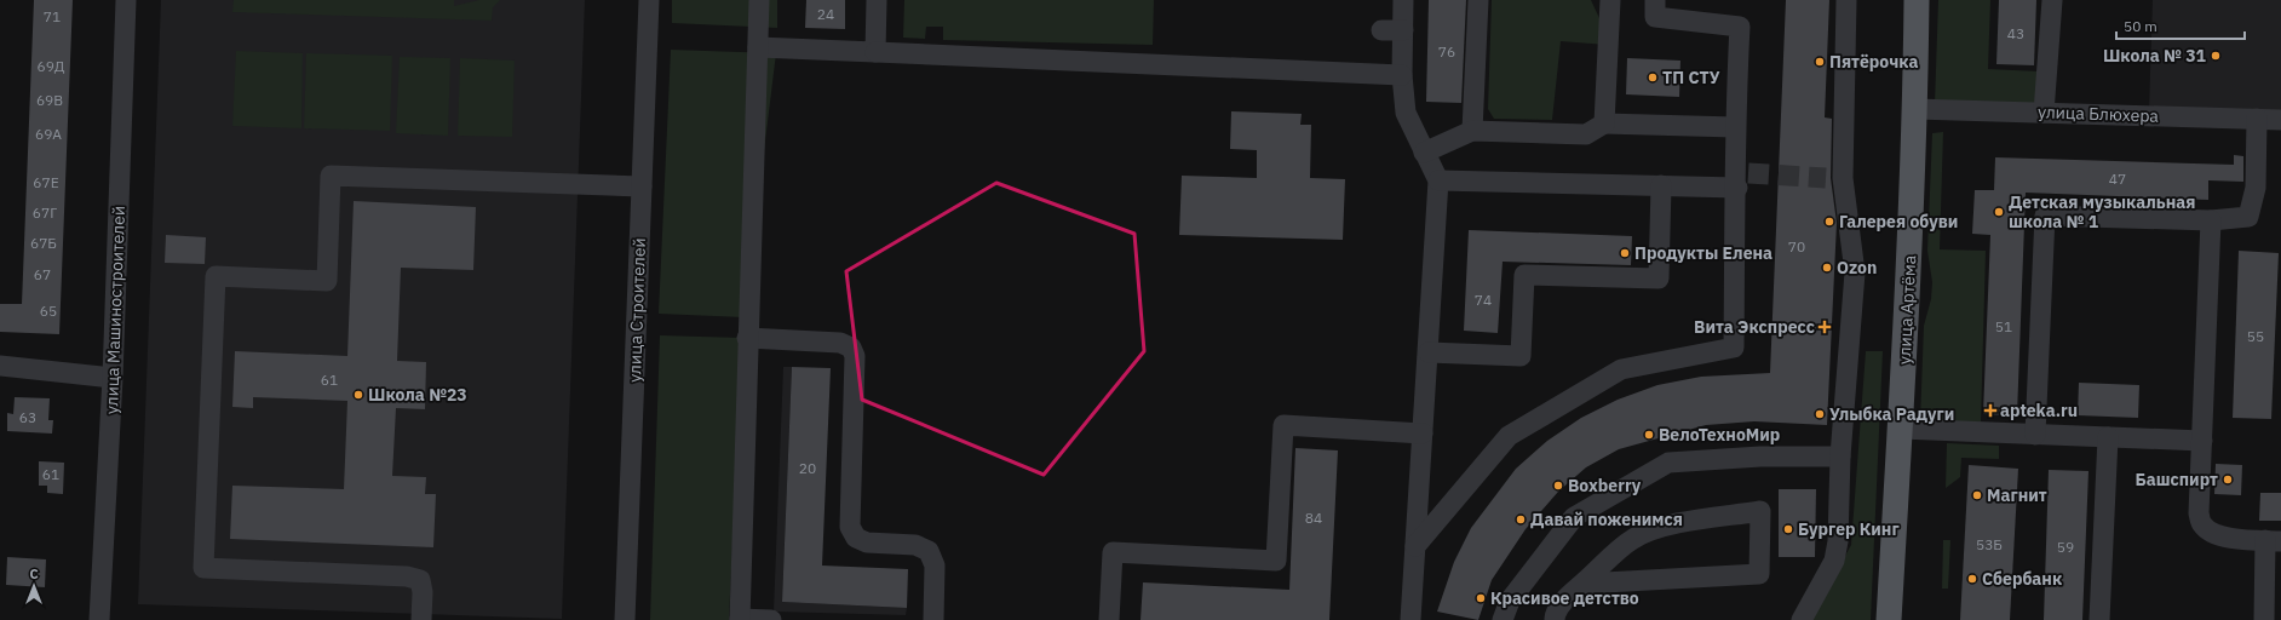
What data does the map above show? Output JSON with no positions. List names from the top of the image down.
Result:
{
  "streets": {
    "main road": ["улица Артёма"],
    "street": ["улица Блюхера", "улица Машиностроителей", "улица Строителей"]
  },
  "crossings": [
    ["улица Блюхера", "улица Артёма"]
  ],
  "places": {
    "other": [
      "Школа № 31",
      "Пятёрочка",
      "ТП СТУ",
      "Детская музыкальная школа № 1",
      "Галерея обуви",
      "Продукты Елена",
      "Ozon",
      "Школа №23",
      "Улыбка Радуги",
      "ВелоТехноМир",
      "Башспирт",
      "Boxberry",
      "Магнит",
      "Давай поженимся",
      "Бургер Кинг",
      "Сбербанк",
      "Красивое детство"
    ],
    "health": ["Вита Экспресс", "apteka.ru"]
  },
  "house_numbers": [
    "24",
    "71",
    "43",
    "76",
    "69Д",
    "69В",
    "69А",
    "47",
    "67Е",
    "67Г",
    "67Б",
    "70",
    "67",
    "74",
    "65",
    "51",
    "55",
    "61",
    "63",
    "20",
    "61",
    "84",
    "53Б",
    "59"
  ],
  "scale_bar": "50 m",
  "north": "top"
}
